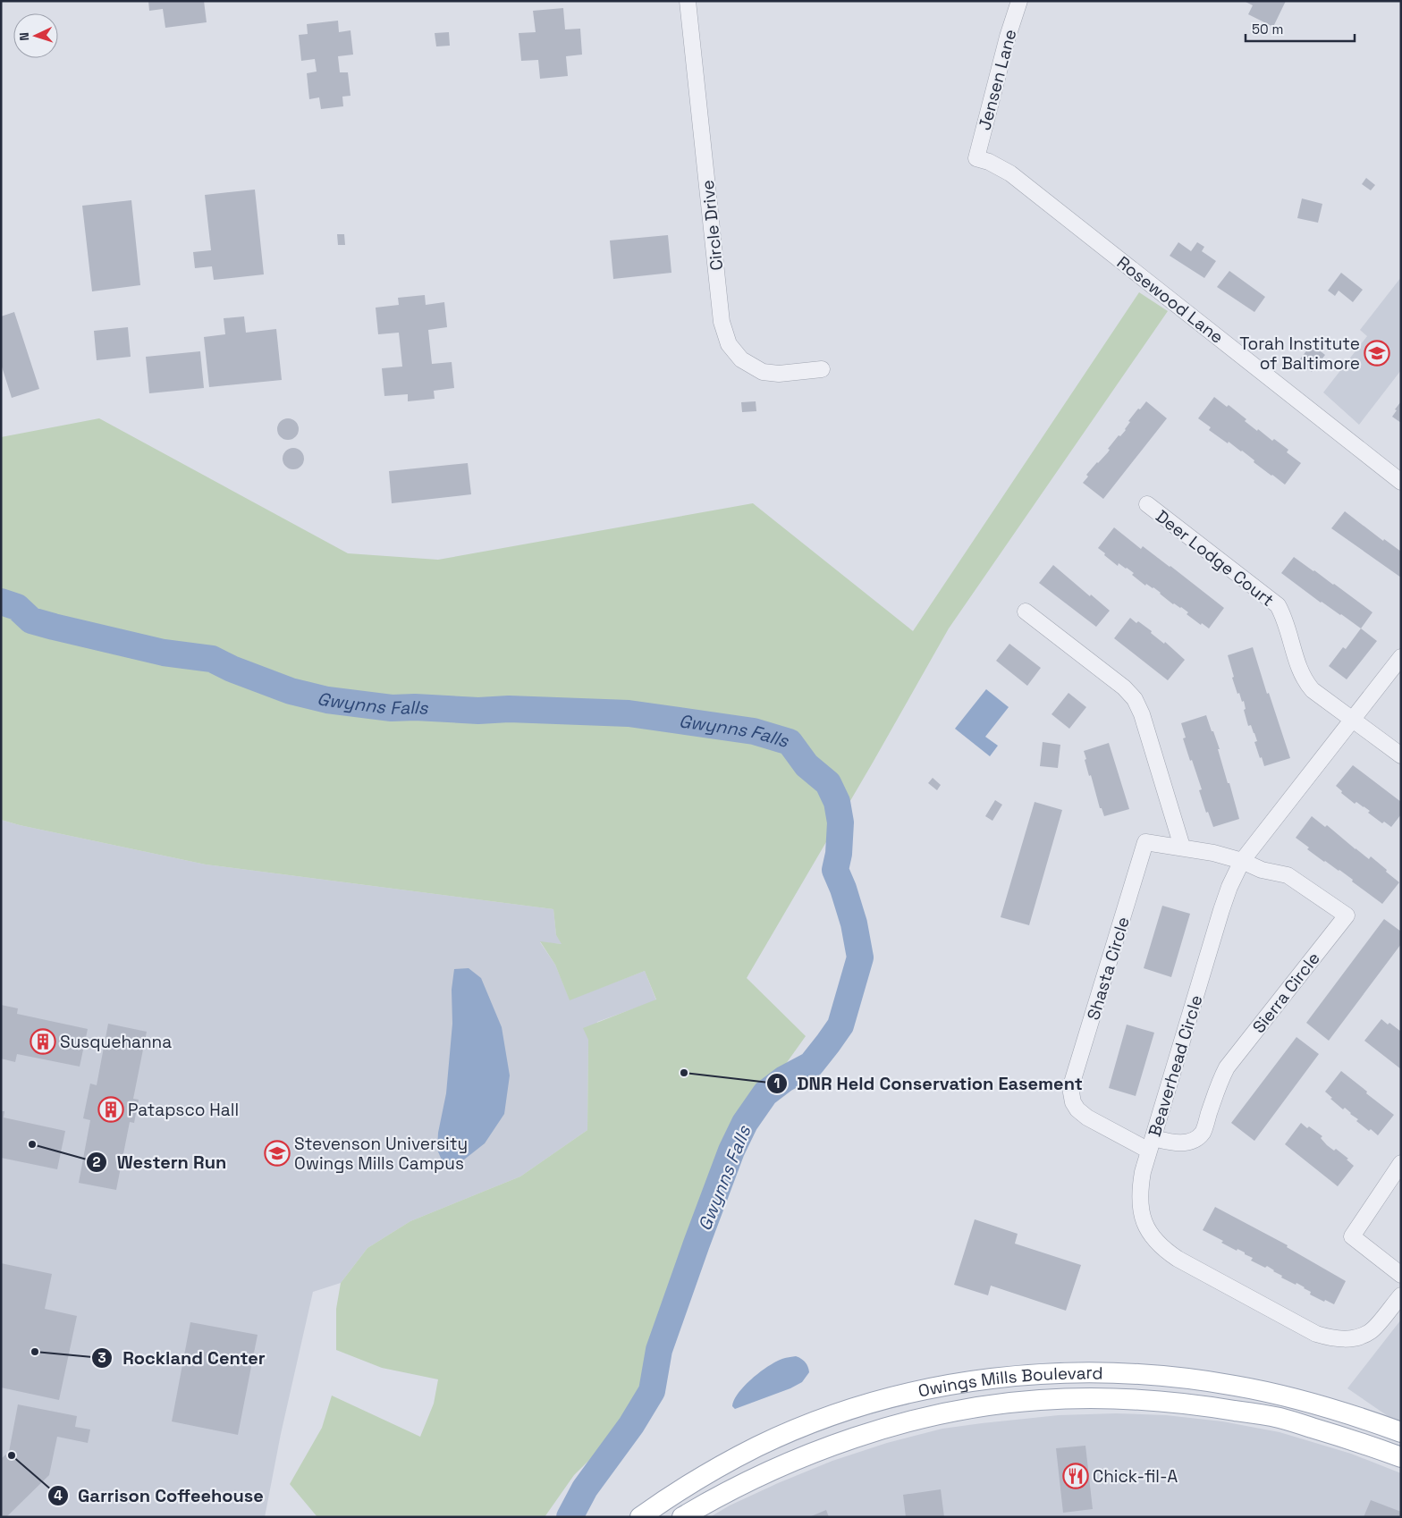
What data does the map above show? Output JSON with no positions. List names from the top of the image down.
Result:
{
  "streets": {
    "main road": ["Owings Mills Boulevard"],
    "street": [
      "Jensen Lane",
      "Circle Drive",
      "Rosewood Lane",
      "Deer Lodge Court",
      "Shasta Circle",
      "Sierra Circle",
      "Beaverhead Circle"
    ]
  },
  "crossings": [
    ["Jensen Lane", "Rosewood Lane"],
    ["Deer Lodge Court", "Beaverhead Circle"],
    ["Shasta Circle", "Sierra Circle"],
    ["Shasta Circle", "Beaverhead Circle"],
    ["Sierra Circle", "Beaverhead Circle"]
  ],
  "water": ["Gwynns Falls"],
  "places": {
    "school or university": ["Torah Institute of Baltimore", "Stevenson University Owings Mills Campus"],
    "building": ["Susquehanna", "Patapsco Hall"],
    "other": [
      "DNR Held Conservation Easement",
      "Western Run",
      "Rockland Center",
      "Garrison Coffeehouse"
    ],
    "restaurant": ["Chick-fil-A"]
  },
  "scale_bar": "50 m",
  "north": "left"
}
